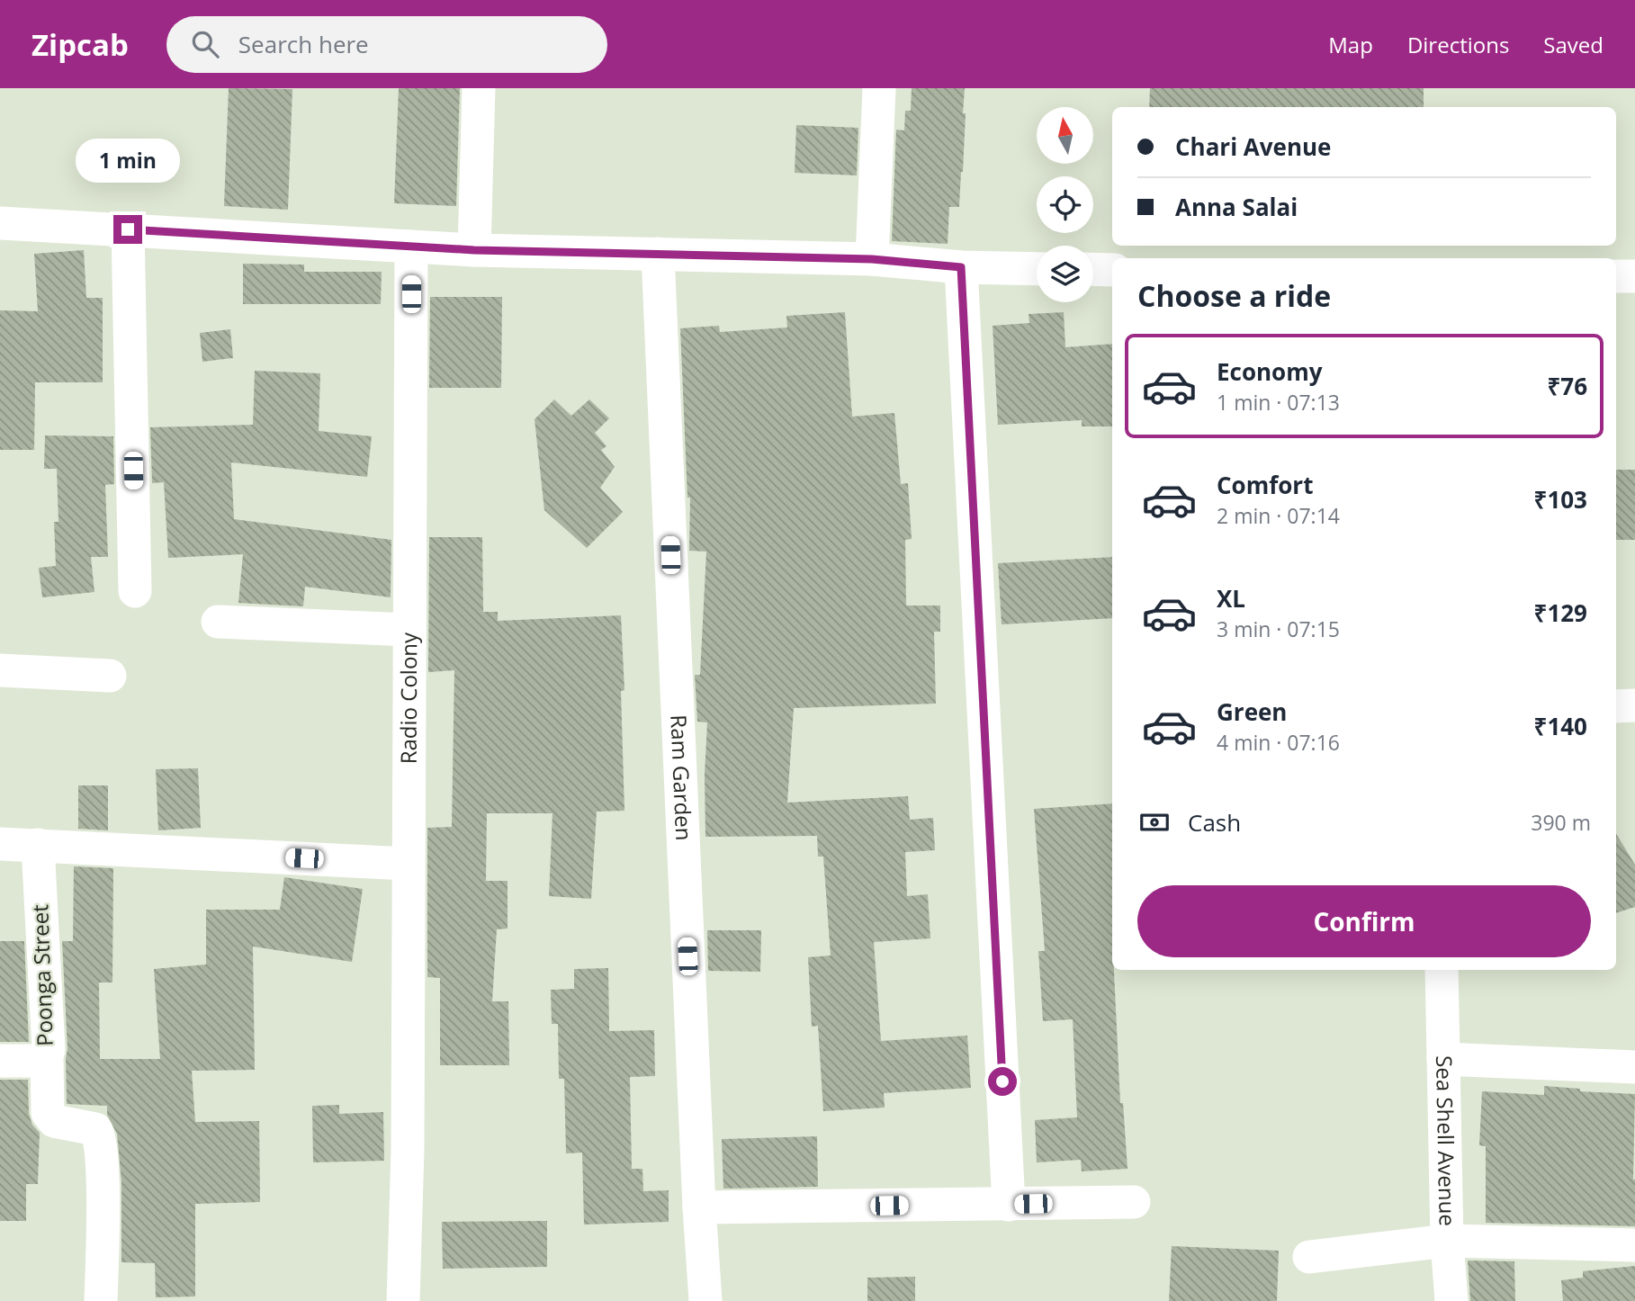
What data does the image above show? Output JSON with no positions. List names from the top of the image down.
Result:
{
  "streets": {
    "street": [
      "Radio Colony",
      "Ram Garden",
      "Poonga Street",
      "Sea Shell Avenue"
    ]
  },
  "north": "top",
  "page": {
    "header": "Zipcab",
    "search": "Search here",
    "nav": ["Map", "Directions", "Saved"],
    "banner": ["Chari Avenue", "Anna Salai"],
    "bubble": "1 min",
    "heading": "Choose a ride",
    "list": [
      {
        "name": "Economy",
        "note": "1 min · 07:13",
        "value": "₹76"
      },
      {
        "name": "Comfort",
        "note": "2 min · 07:14",
        "value": "₹103"
      },
      {
        "name": "XL",
        "note": "3 min · 07:15",
        "value": "₹129"
      },
      {
        "name": "Green",
        "note": "4 min · 07:16",
        "value": "₹140"
      }
    ],
    "pay": ["Cash", "390 m"],
    "buttons": "Confirm"
  }
}
